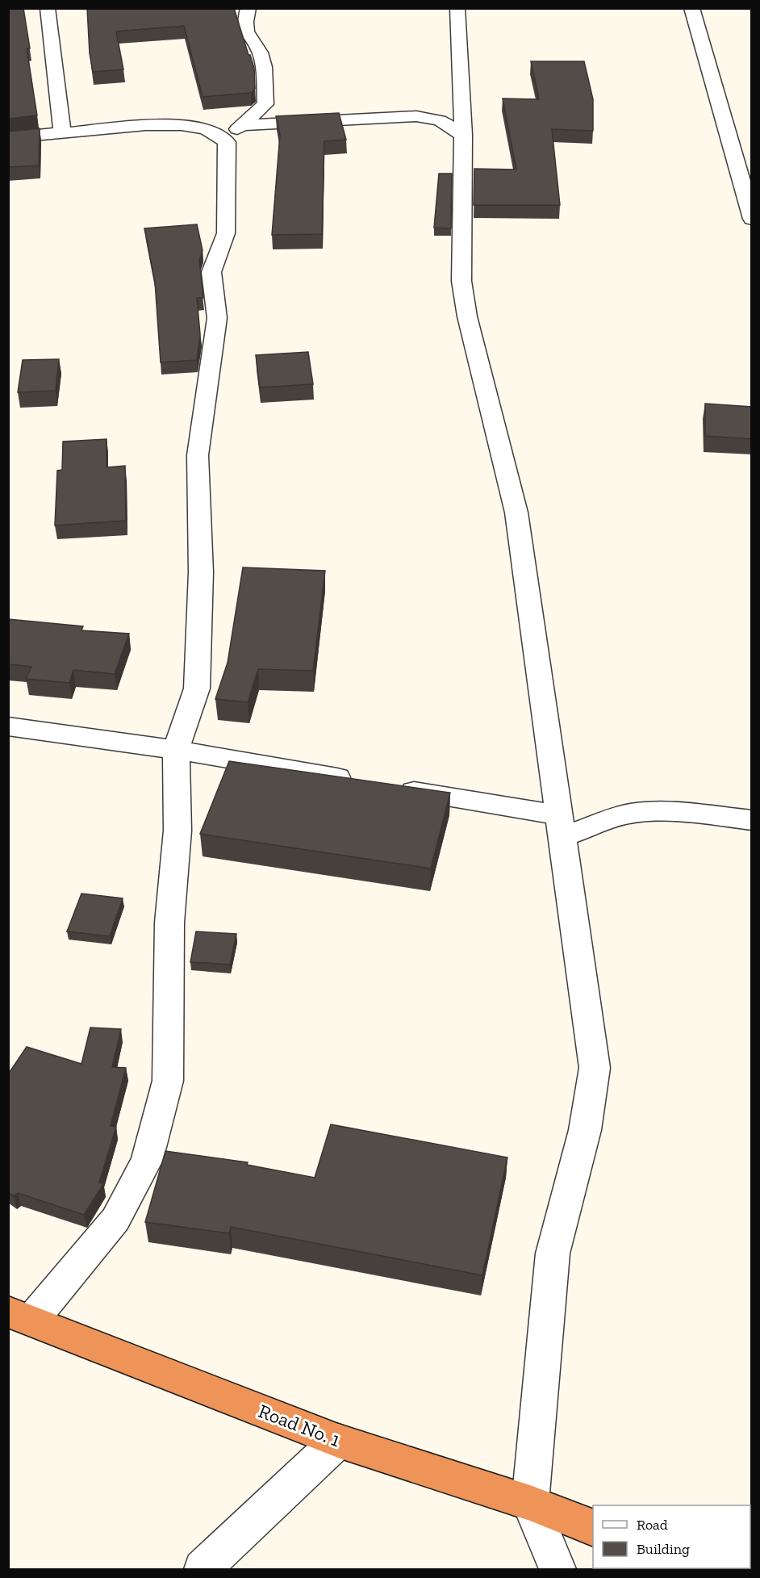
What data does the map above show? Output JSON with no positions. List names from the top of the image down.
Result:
{
  "streets": {
    "highway": ["Road No. 1"]
  },
  "legend": ["Road", "Building"]
}
